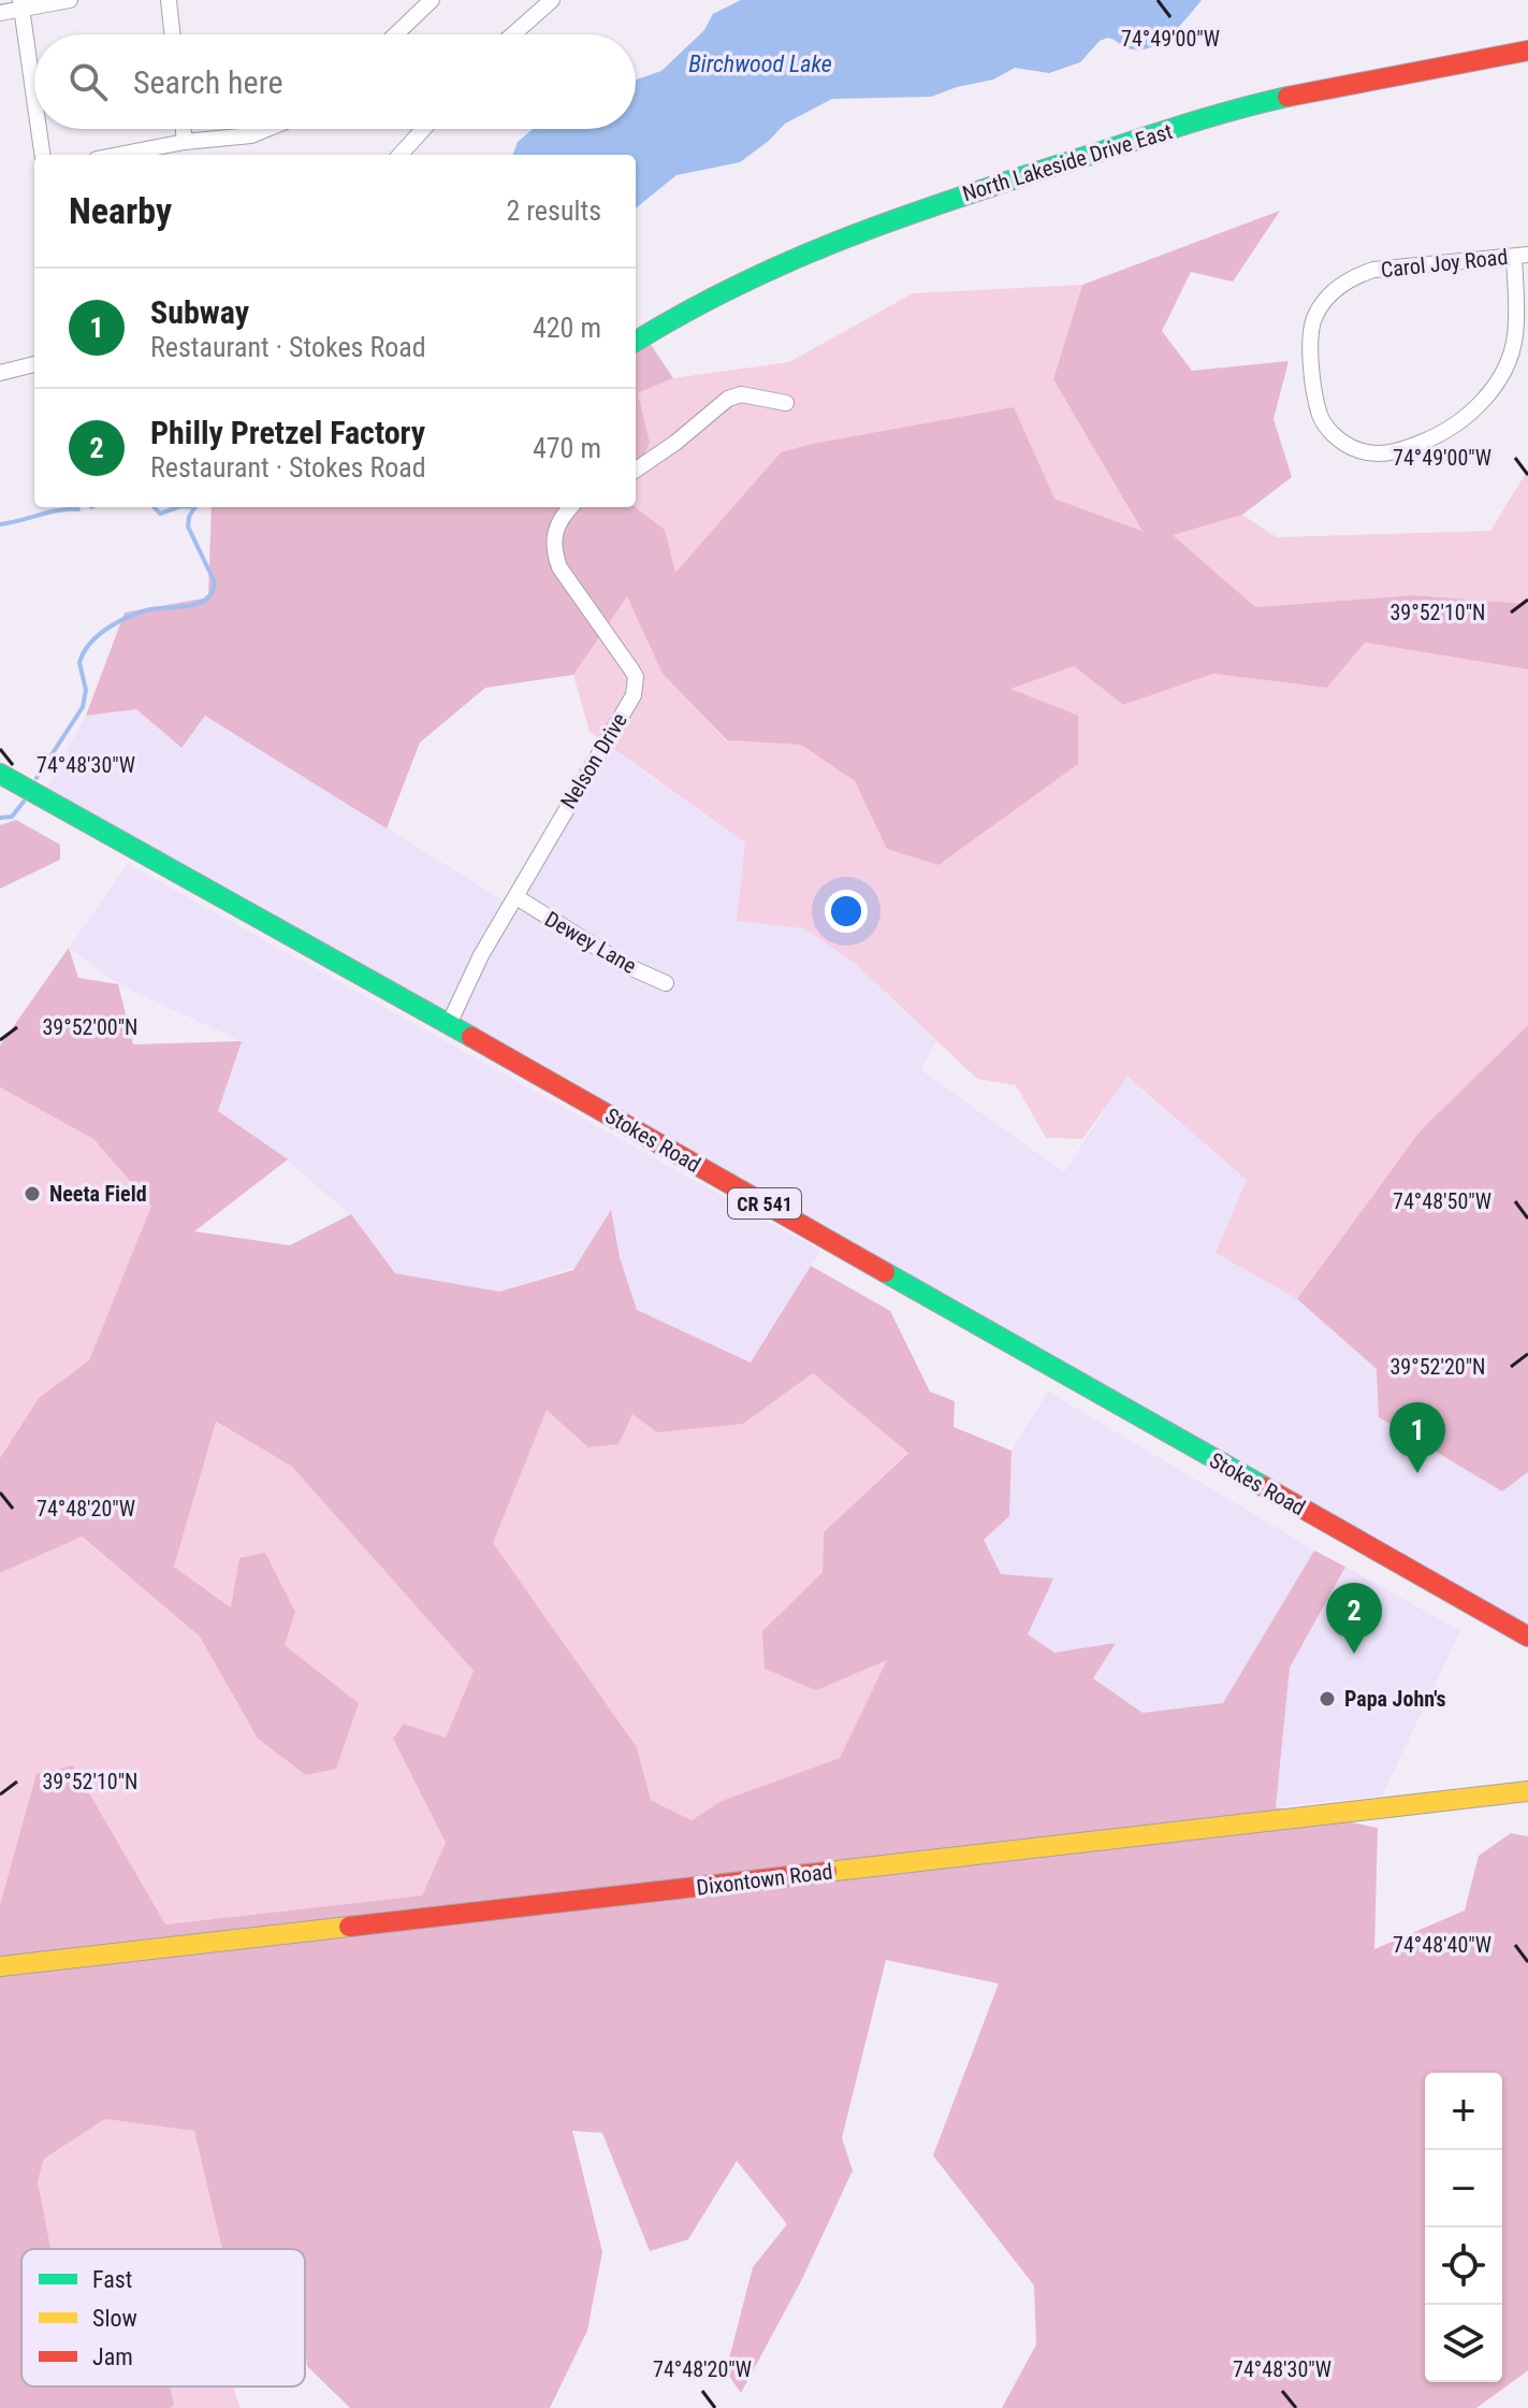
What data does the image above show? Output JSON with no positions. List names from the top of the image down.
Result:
{
  "streets": {
    "street": [
      "North Lakeside Drive East",
      "Carol Joy Road",
      "Nelson Drive",
      "Dewey Lane",
      "Stokes Road",
      "CR 541",
      "Dixontown Road"
    ]
  },
  "crossings": [
    ["Nelson Drive", "Dewey Lane"],
    ["Nelson Drive", "Stokes Road"]
  ],
  "water": ["Birchwood Lake"],
  "places": ["Neeta Field", "Papa John's"],
  "legend": ["Fast", "Slow", "Jam"],
  "page": {
    "search": "Search here",
    "heading": ["Nearby", "2 results"],
    "list": [
      {
        "mark": "1",
        "name": "Subway",
        "note": "Restaurant · Stokes Road",
        "value": "420 m"
      },
      {
        "mark": "2",
        "name": "Philly Pretzel Factory",
        "note": "Restaurant · Stokes Road",
        "value": "470 m"
      }
    ],
    "pins": ["1", "2"],
    "map_buttons": ["+", "−"]
  },
  "coordinates": [
    "74°49'00\"W",
    "39°52'10\"N",
    "74°48'30\"W",
    "39°52'00\"N",
    "74°48'50\"W",
    "39°52'20\"N",
    "74°48'20\"W",
    "74°48'40\"W"
  ]
}
